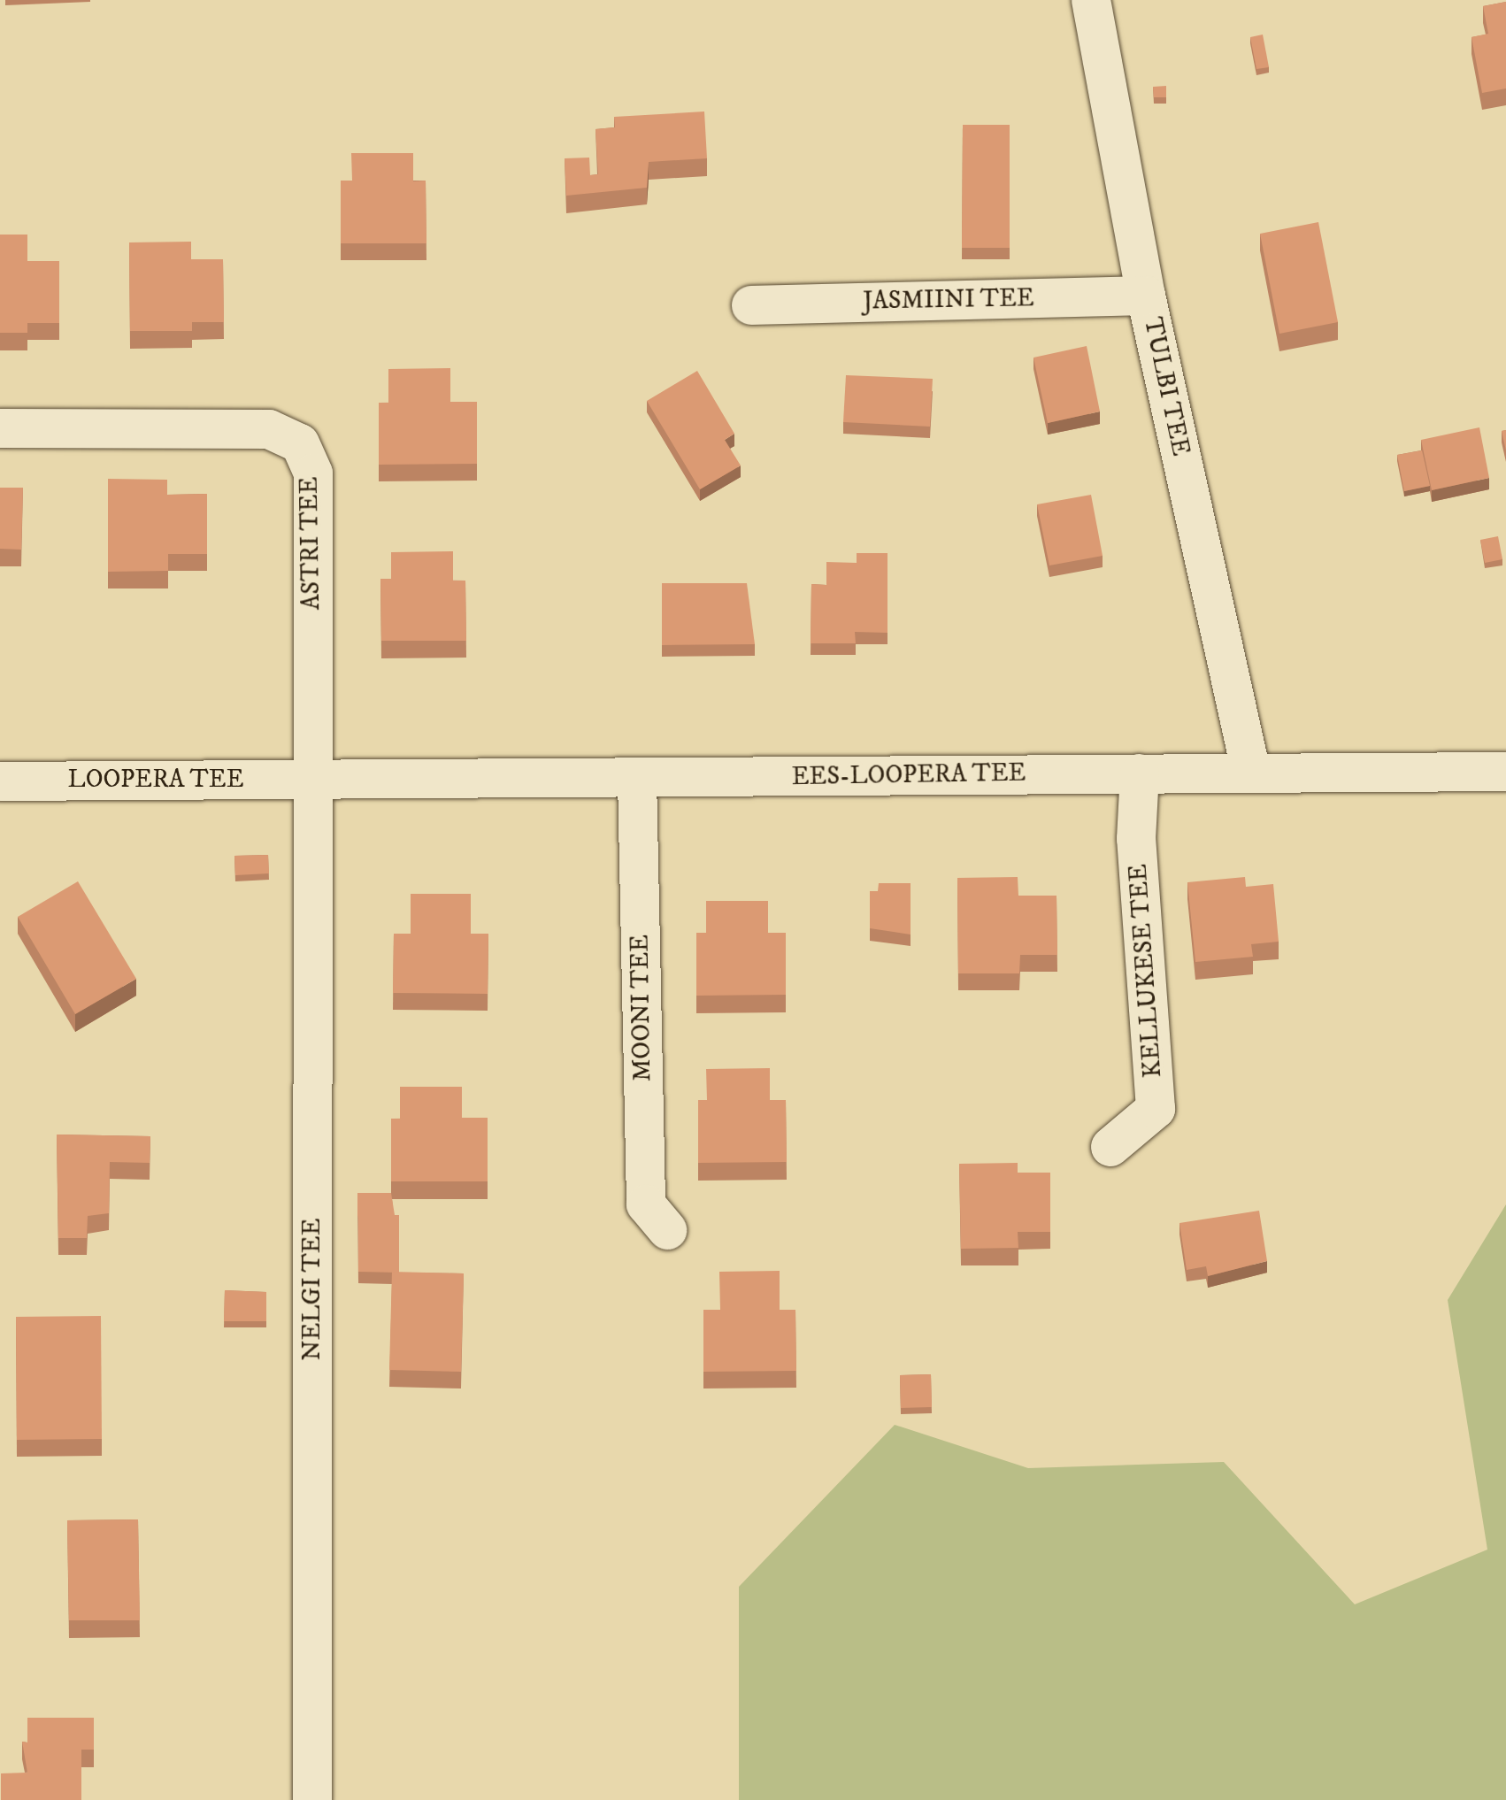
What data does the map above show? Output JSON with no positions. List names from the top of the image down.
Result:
{
  "streets": {
    "street": [
      "JASMIINI TEE",
      "TULBI TEE",
      "ASTRI TEE",
      "EES-LOOPERA TEE",
      "LOOPERA TEE",
      "KELLUKESE TEE",
      "MOONI TEE",
      "NELGI TEE"
    ]
  },
  "crossings": [
    ["JASMIINI TEE", "TULBI TEE"],
    ["TULBI TEE", "EES-LOOPERA TEE"],
    ["ASTRI TEE", "EES-LOOPERA TEE"],
    ["ASTRI TEE", "LOOPERA TEE"],
    ["ASTRI TEE", "NELGI TEE"],
    ["EES-LOOPERA TEE", "LOOPERA TEE"],
    ["EES-LOOPERA TEE", "KELLUKESE TEE"],
    ["EES-LOOPERA TEE", "MOONI TEE"],
    ["EES-LOOPERA TEE", "NELGI TEE"],
    ["LOOPERA TEE", "NELGI TEE"]
  ]
}
